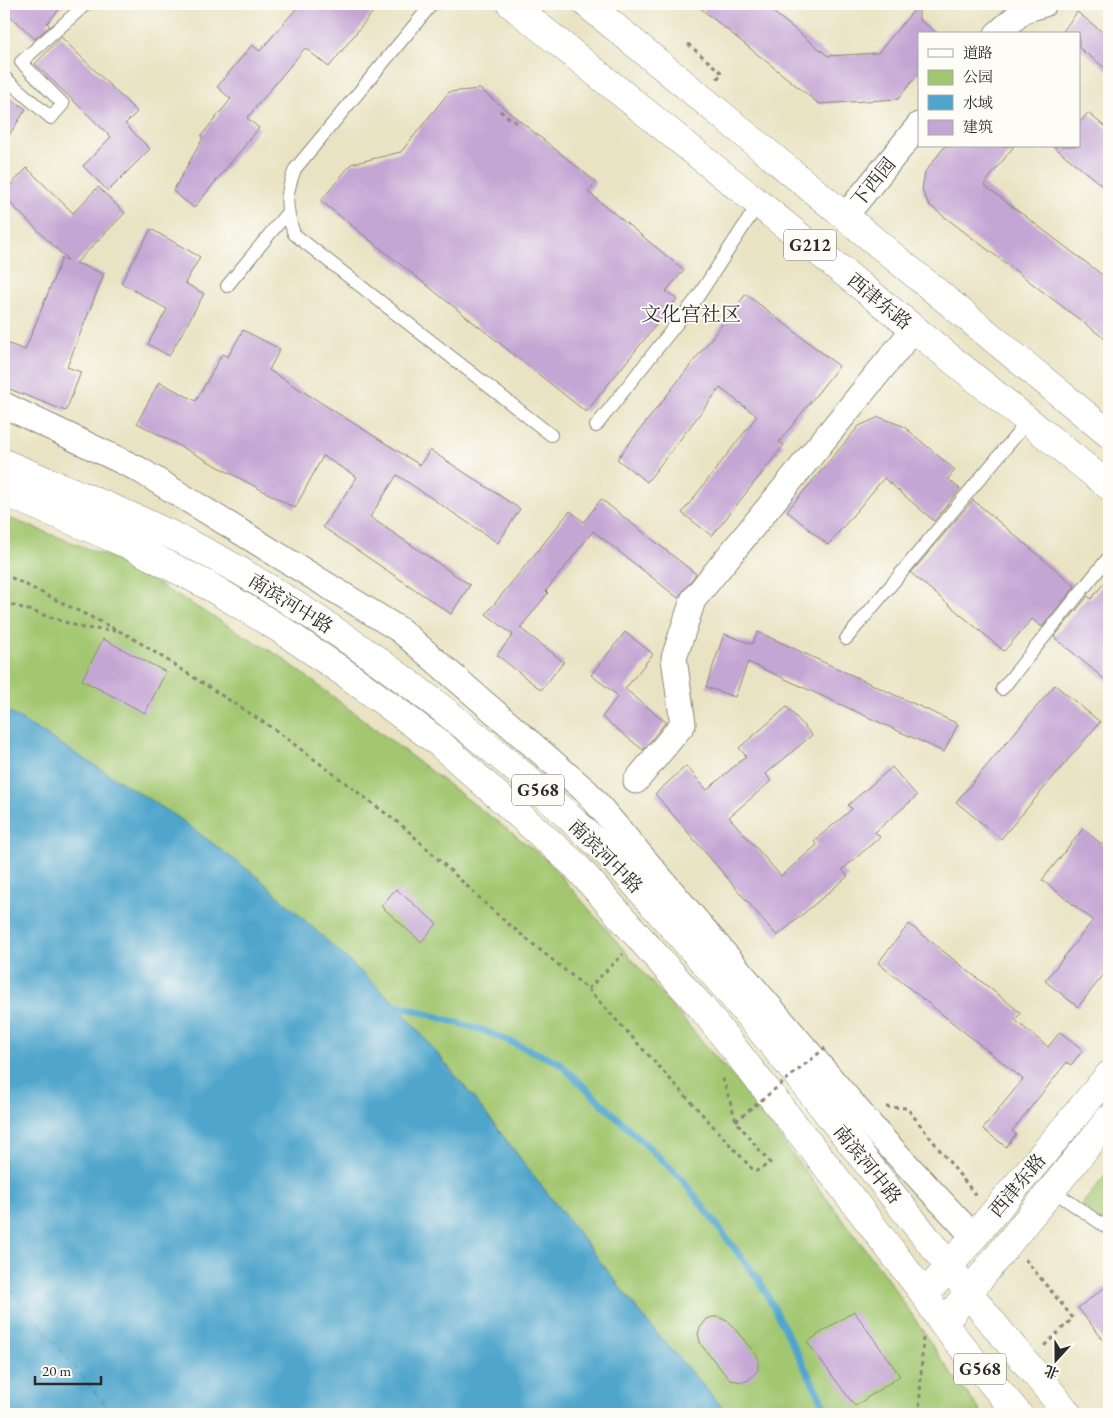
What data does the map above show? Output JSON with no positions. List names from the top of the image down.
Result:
{
  "streets": {
    "main road": [
      "G212",
      "西津东路",
      "南滨河中路",
      "G568"
    ],
    "street": ["下西园"]
  },
  "crossings": [
    ["下西园", "G212"],
    ["西津东路", "南滨河中路"]
  ],
  "districts": ["文化宫社区"],
  "legend": [
    "道路",
    "公园",
    "水域",
    "建筑"
  ],
  "scale_bar": "20 m",
  "north": "bottom"
}
